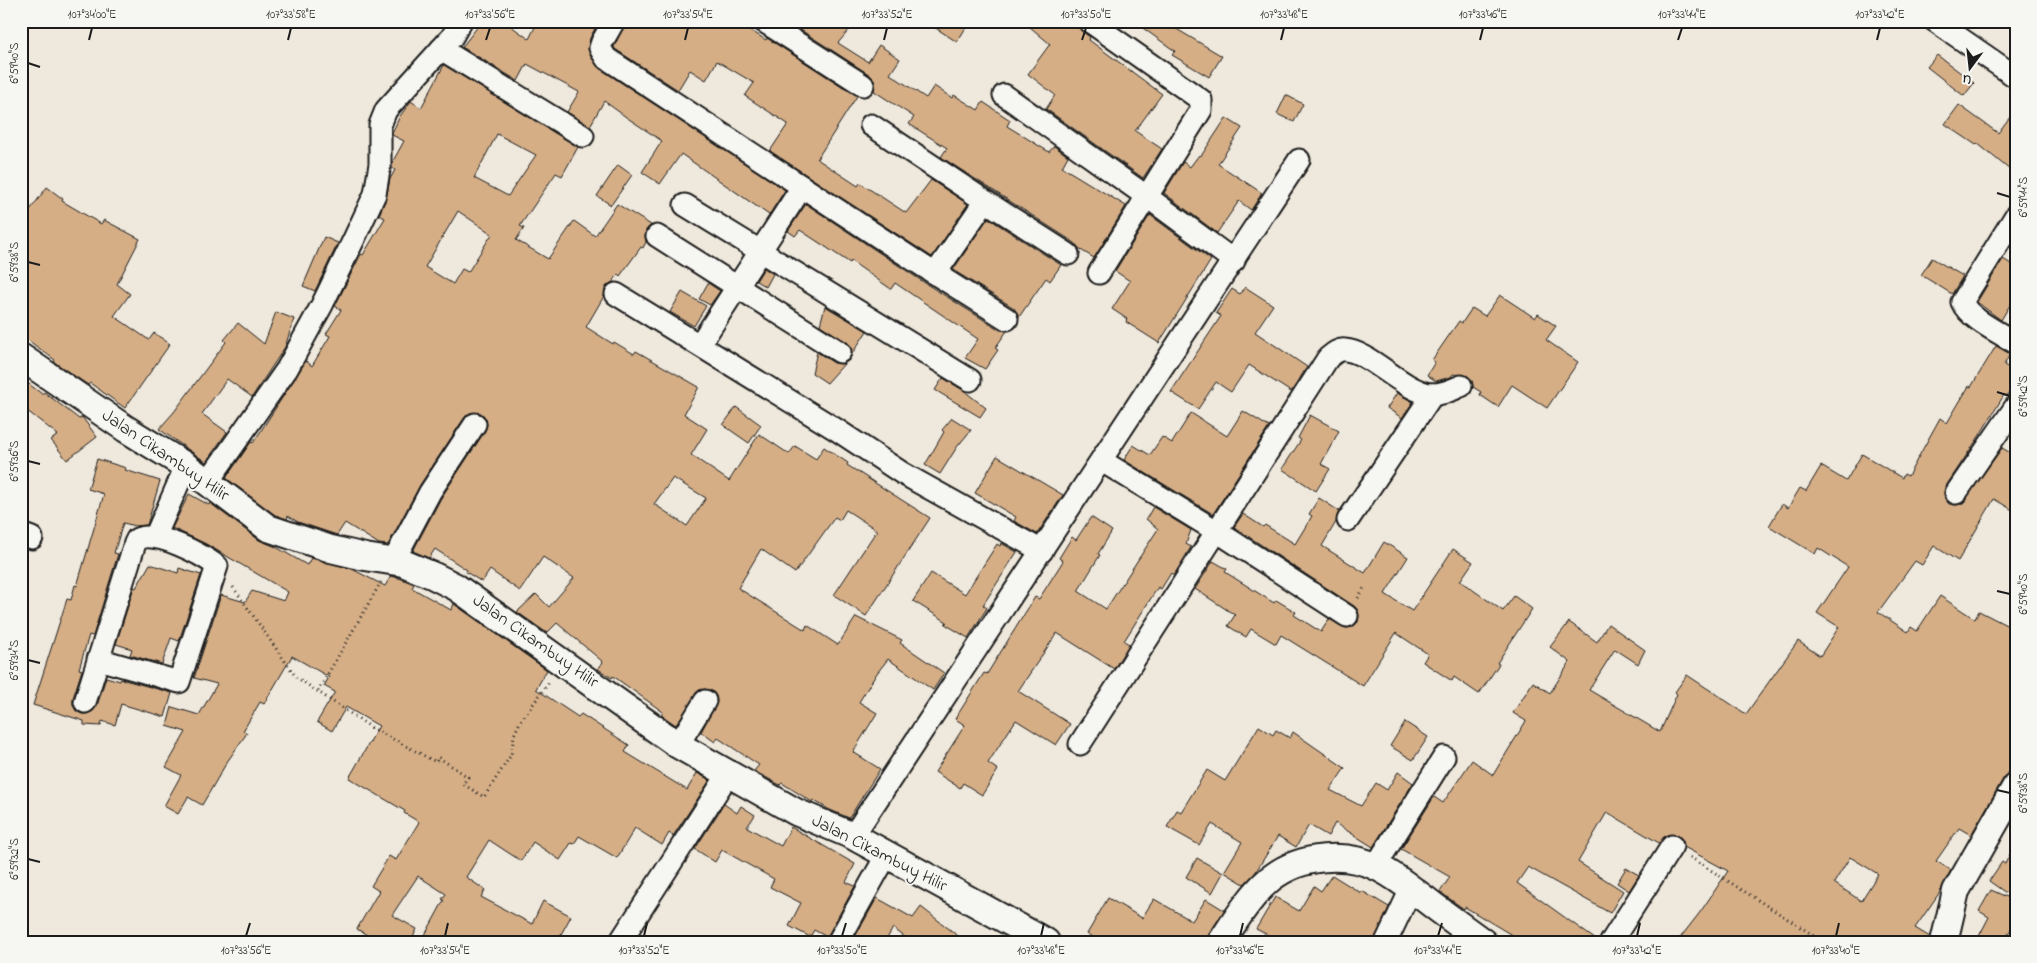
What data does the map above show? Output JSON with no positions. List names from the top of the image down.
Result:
{
  "streets": {
    "street": ["Jalan Cikambuy Hilir"]
  },
  "north": "bottom",
  "coordinates": [
    "107°34'00\"E",
    "107°33'58\"E",
    "107°33'56\"E",
    "107°33'54\"E",
    "107°33'52\"E",
    "107°33'50\"E",
    "107°33'48\"E",
    "107°33'46\"E",
    "107°33'44\"E",
    "107°33'42\"E",
    "6°59'40\"S",
    "6°59'44\"S",
    "6°59'38\"S",
    "6°59'42\"S",
    "6°59'36\"S",
    "6°59'34\"S",
    "6°59'32\"S",
    "107°33'40\"E"
  ]
}
